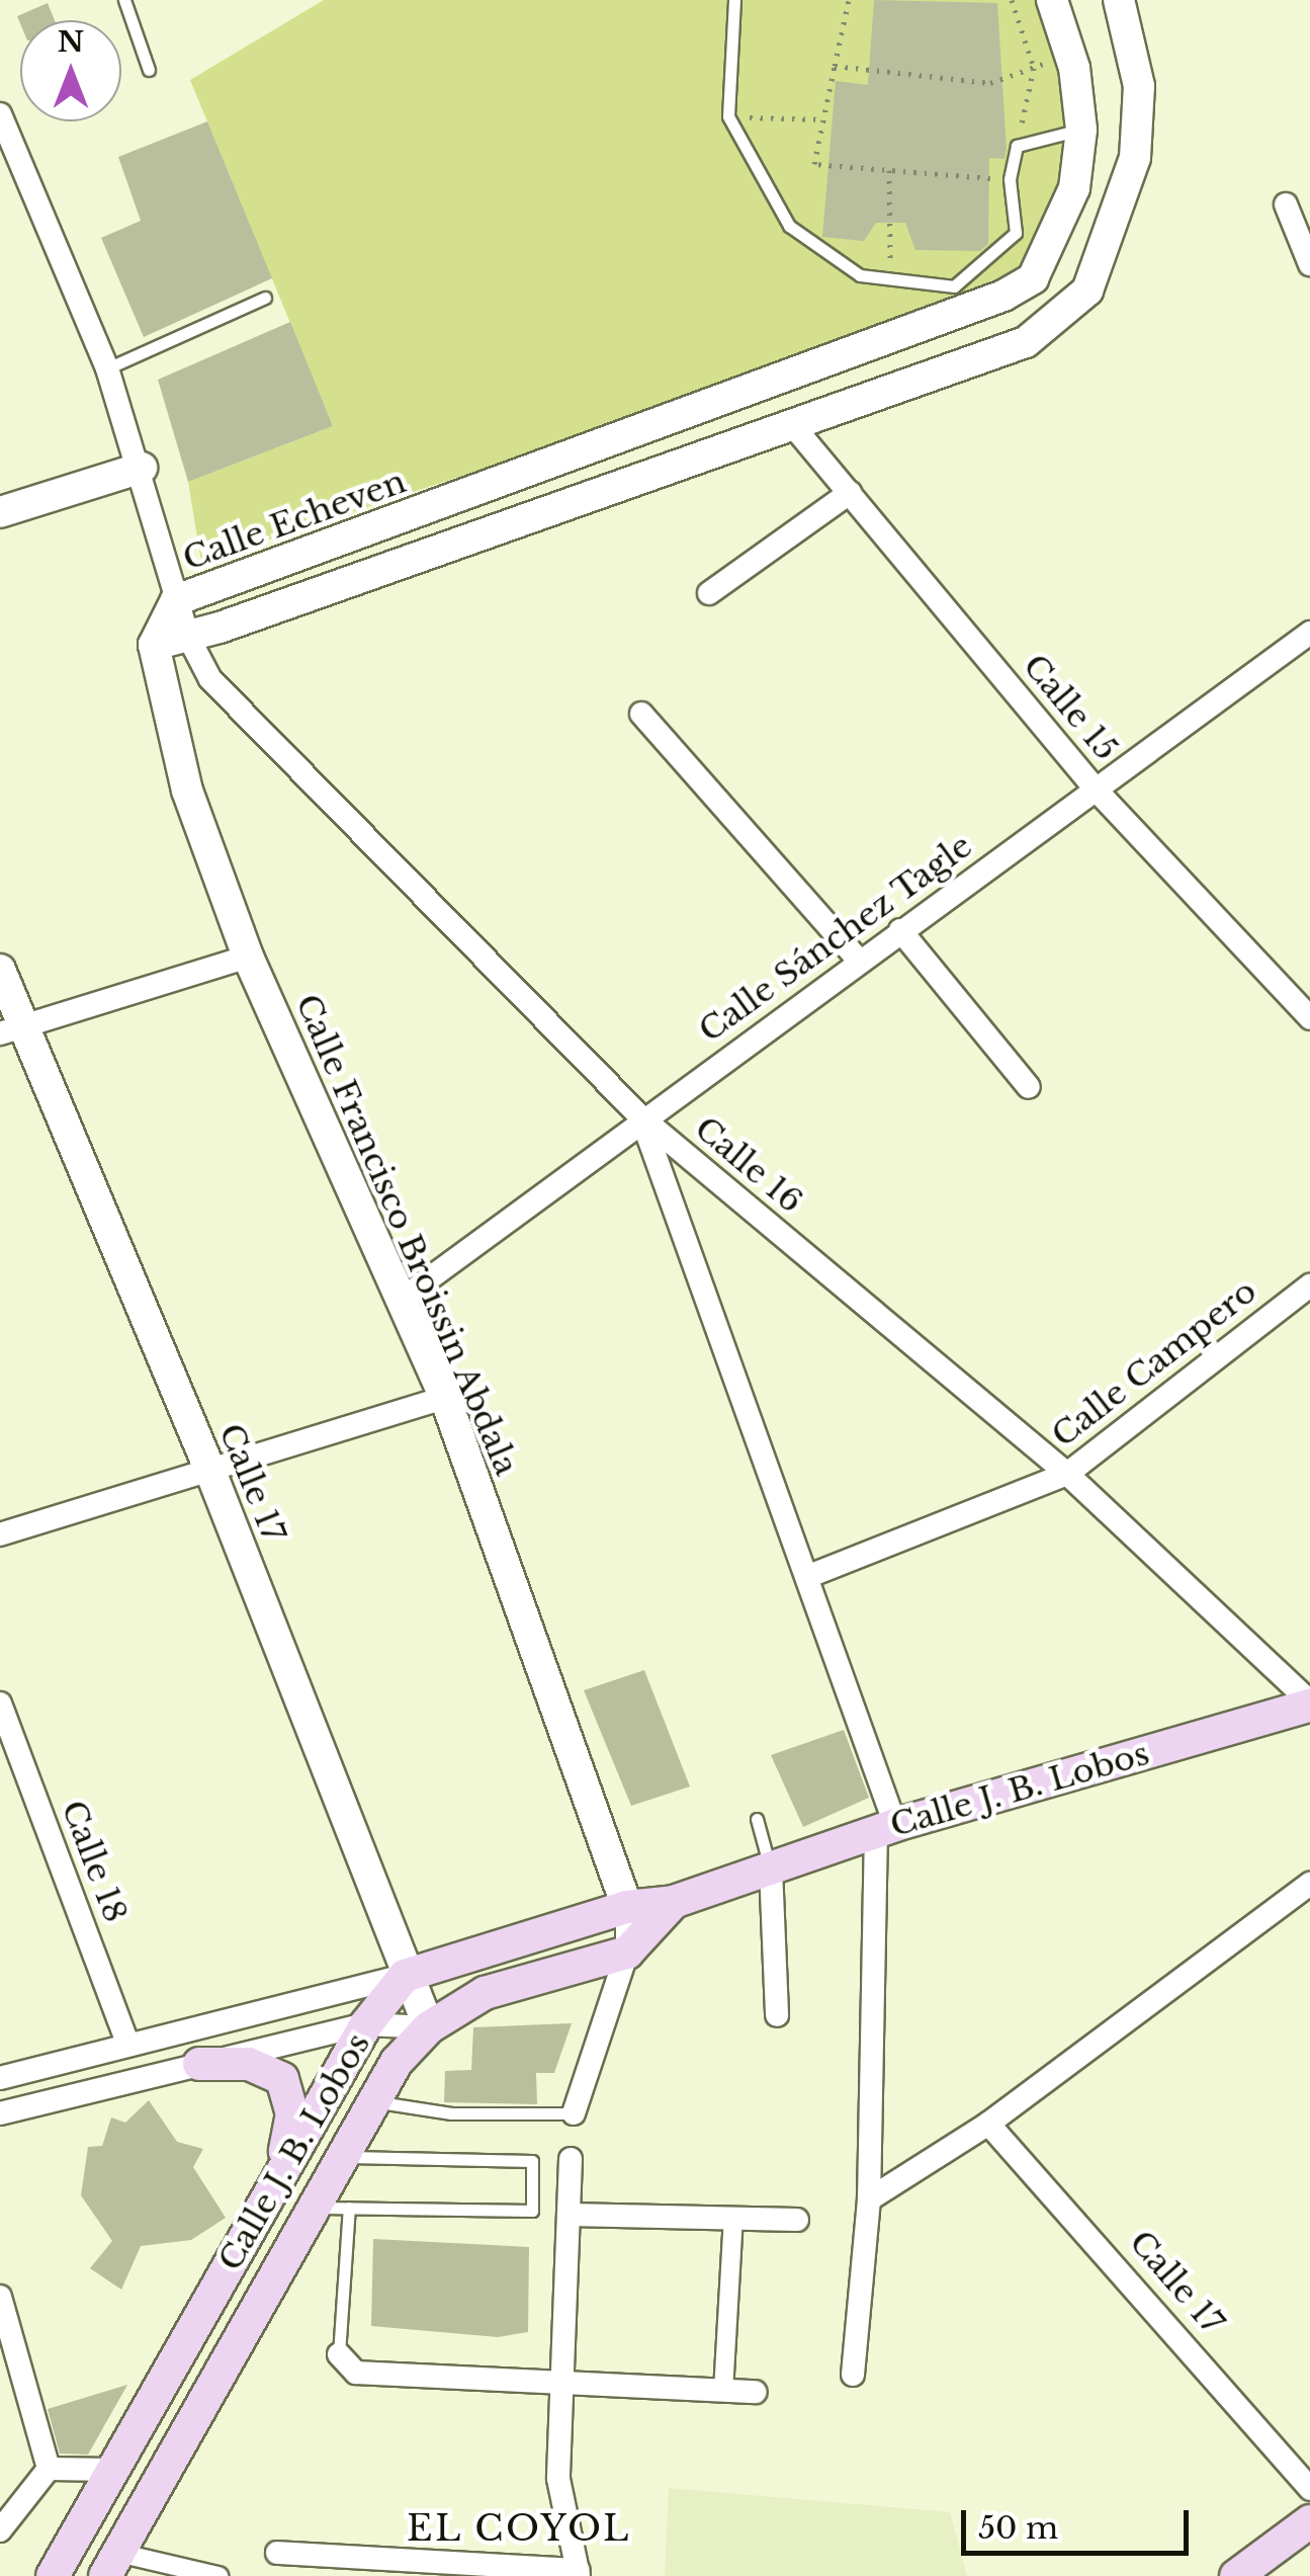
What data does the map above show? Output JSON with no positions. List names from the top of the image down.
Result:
{
  "streets": {
    "main road": ["Calle J. B. Lobos"],
    "street": [
      "Calle Echeven",
      "Calle 15",
      "Calle Sánchez Tagle",
      "Calle 16",
      "Calle Francisco Broissin Abdala",
      "Calle Campero",
      "Calle 17",
      "Calle 18"
    ]
  },
  "crossings": [
    ["Calle Echeven", "Calle Francisco Broissin Abdala"],
    ["Calle 15", "Calle Sánchez Tagle"],
    ["Calle Sánchez Tagle", "Calle 16"],
    ["Calle Sánchez Tagle", "Calle Francisco Broissin Abdala"],
    ["Calle 16", "Calle Campero"],
    ["Calle 16", "Calle J. B. Lobos"],
    ["Calle Francisco Broissin Abdala", "Calle J. B. Lobos"],
    ["Calle 17", "Calle J. B. Lobos"]
  ],
  "districts": ["EL COYOL"],
  "scale_bar": "50 m",
  "north": "top"
}
